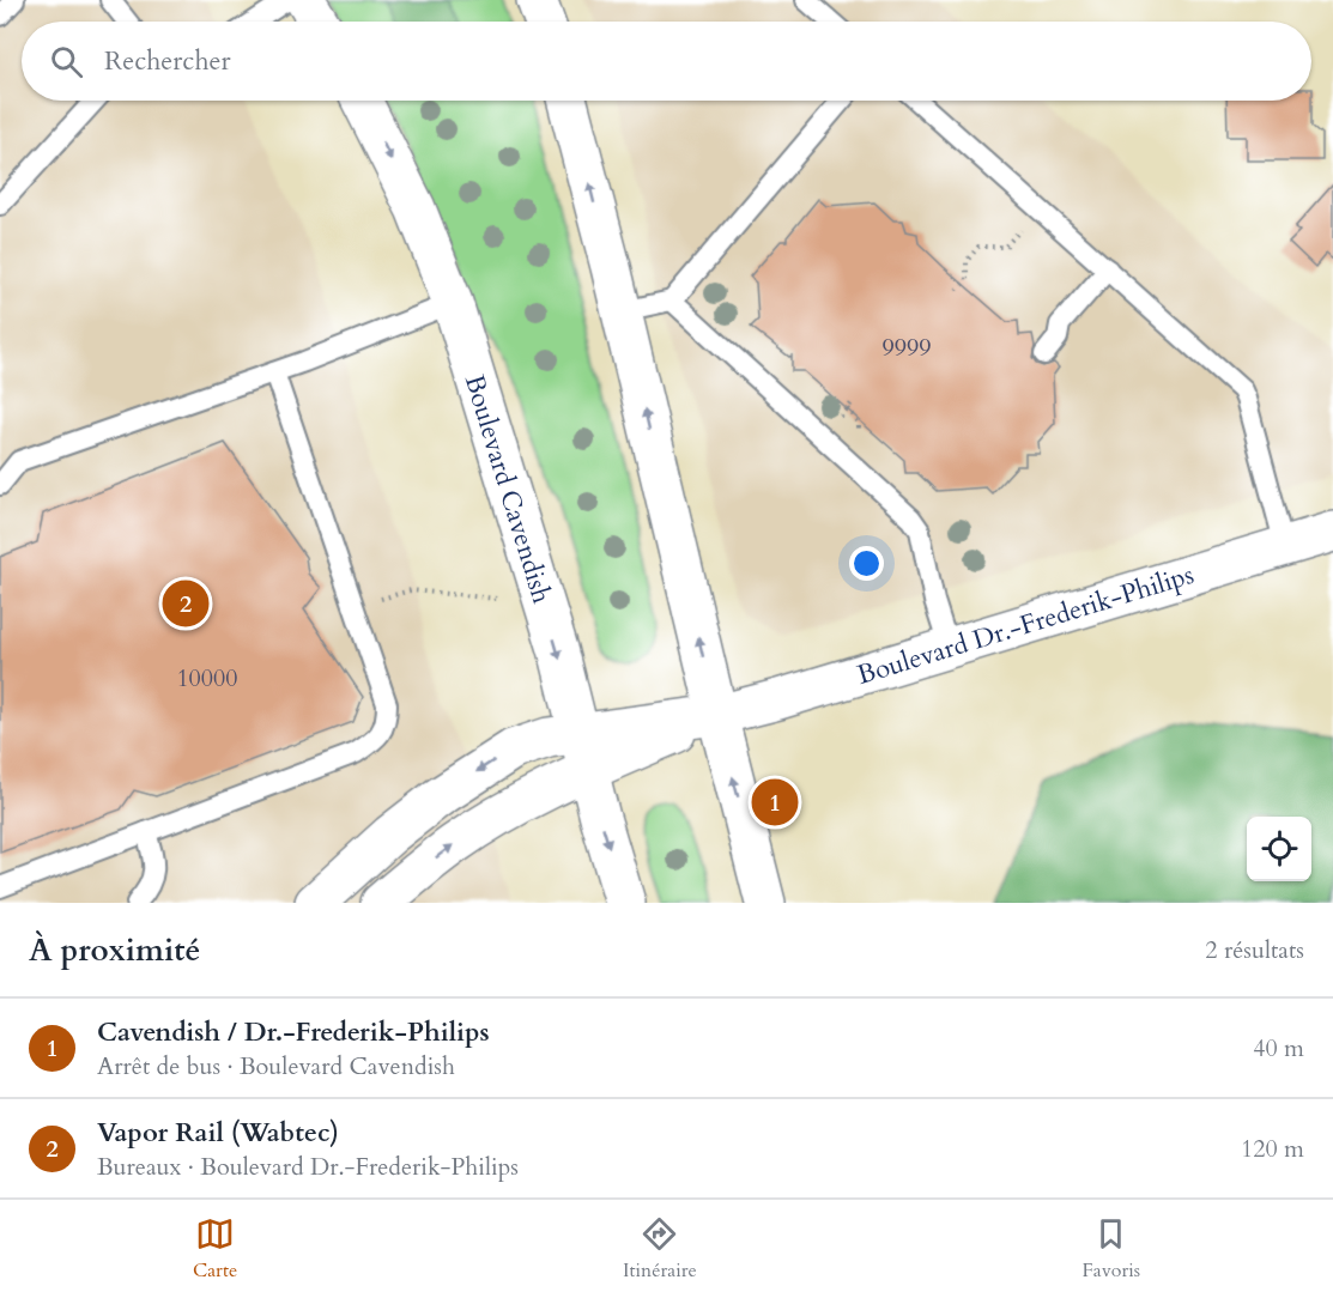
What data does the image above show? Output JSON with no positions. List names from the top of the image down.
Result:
{
  "streets": {
    "main road": ["Boulevard Cavendish", "Boulevard Dr.-Frederik-Philips"]
  },
  "crossings": [
    ["Boulevard Cavendish", "Boulevard Dr.-Frederik-Philips"]
  ],
  "house_numbers": ["9999", "10000"],
  "page": {
    "search": "Rechercher",
    "pins": ["2", "1"],
    "heading": ["À proximité", "2 résultats"],
    "list": [
      {
        "mark": "1",
        "name": "Cavendish / Dr.-Frederik-Philips",
        "note": "Arrêt de bus · Boulevard Cavendish",
        "value": "40 m"
      },
      {
        "mark": "2",
        "name": "Vapor Rail (Wabtec)",
        "note": "Bureaux · Boulevard Dr.-Frederik-Philips",
        "value": "120 m"
      }
    ],
    "nav": ["Carte", "Itinéraire", "Favoris"]
  }
}
